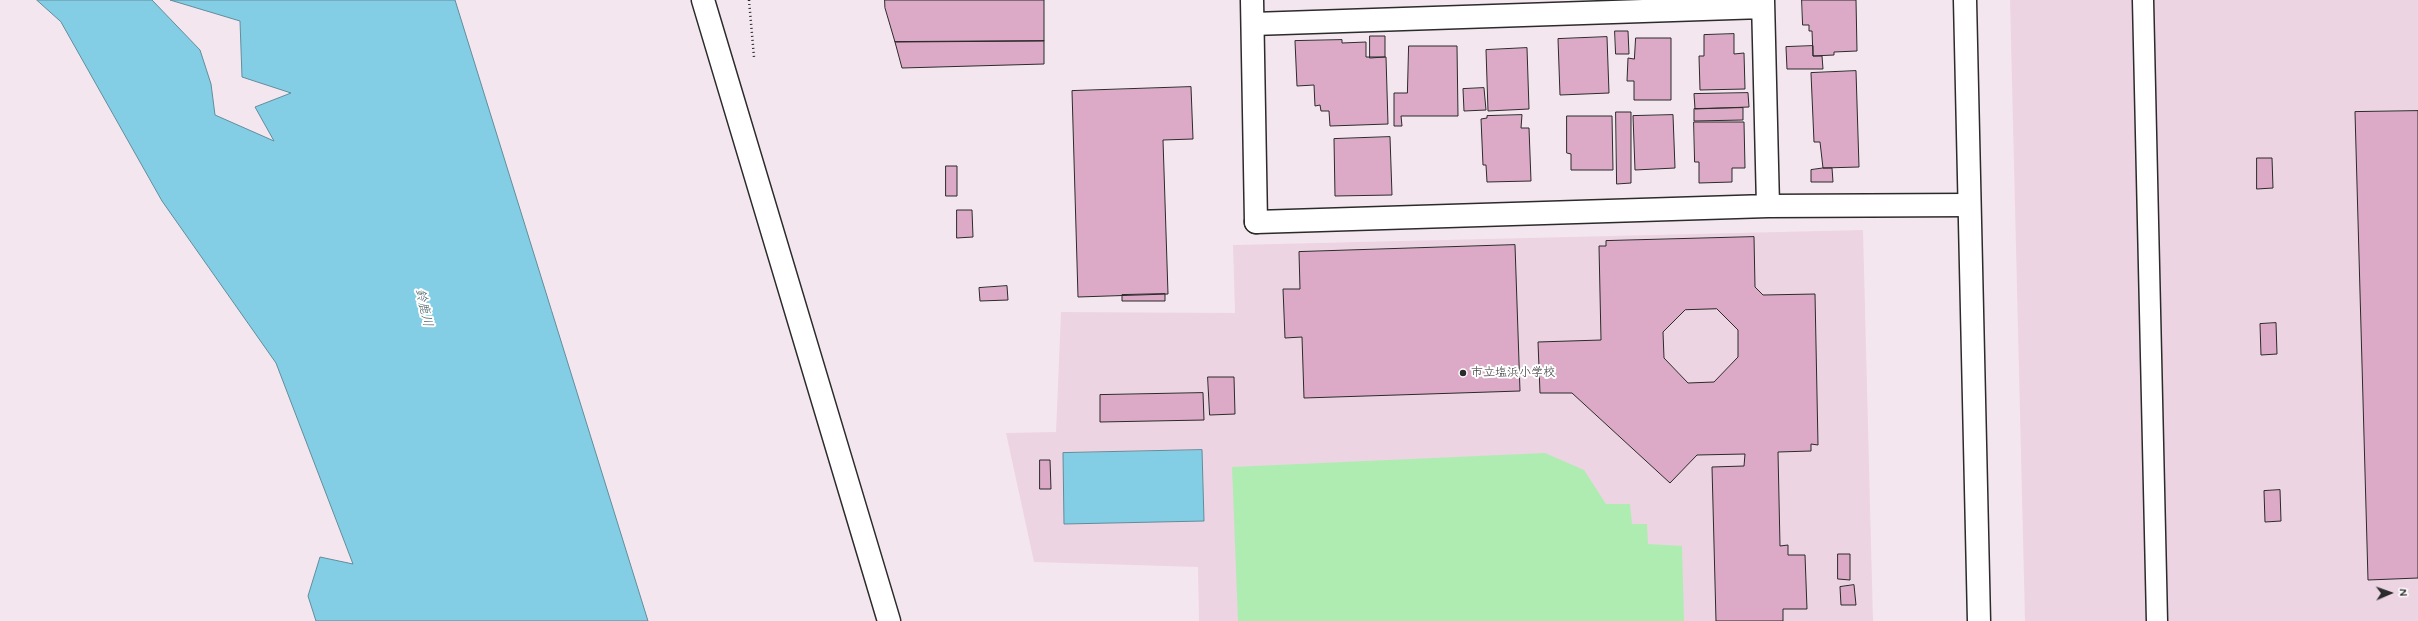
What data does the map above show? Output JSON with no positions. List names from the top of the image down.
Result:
{
  "water": ["鈴鹿川"],
  "places": ["市立塩浜小学校"],
  "north": "right"
}
